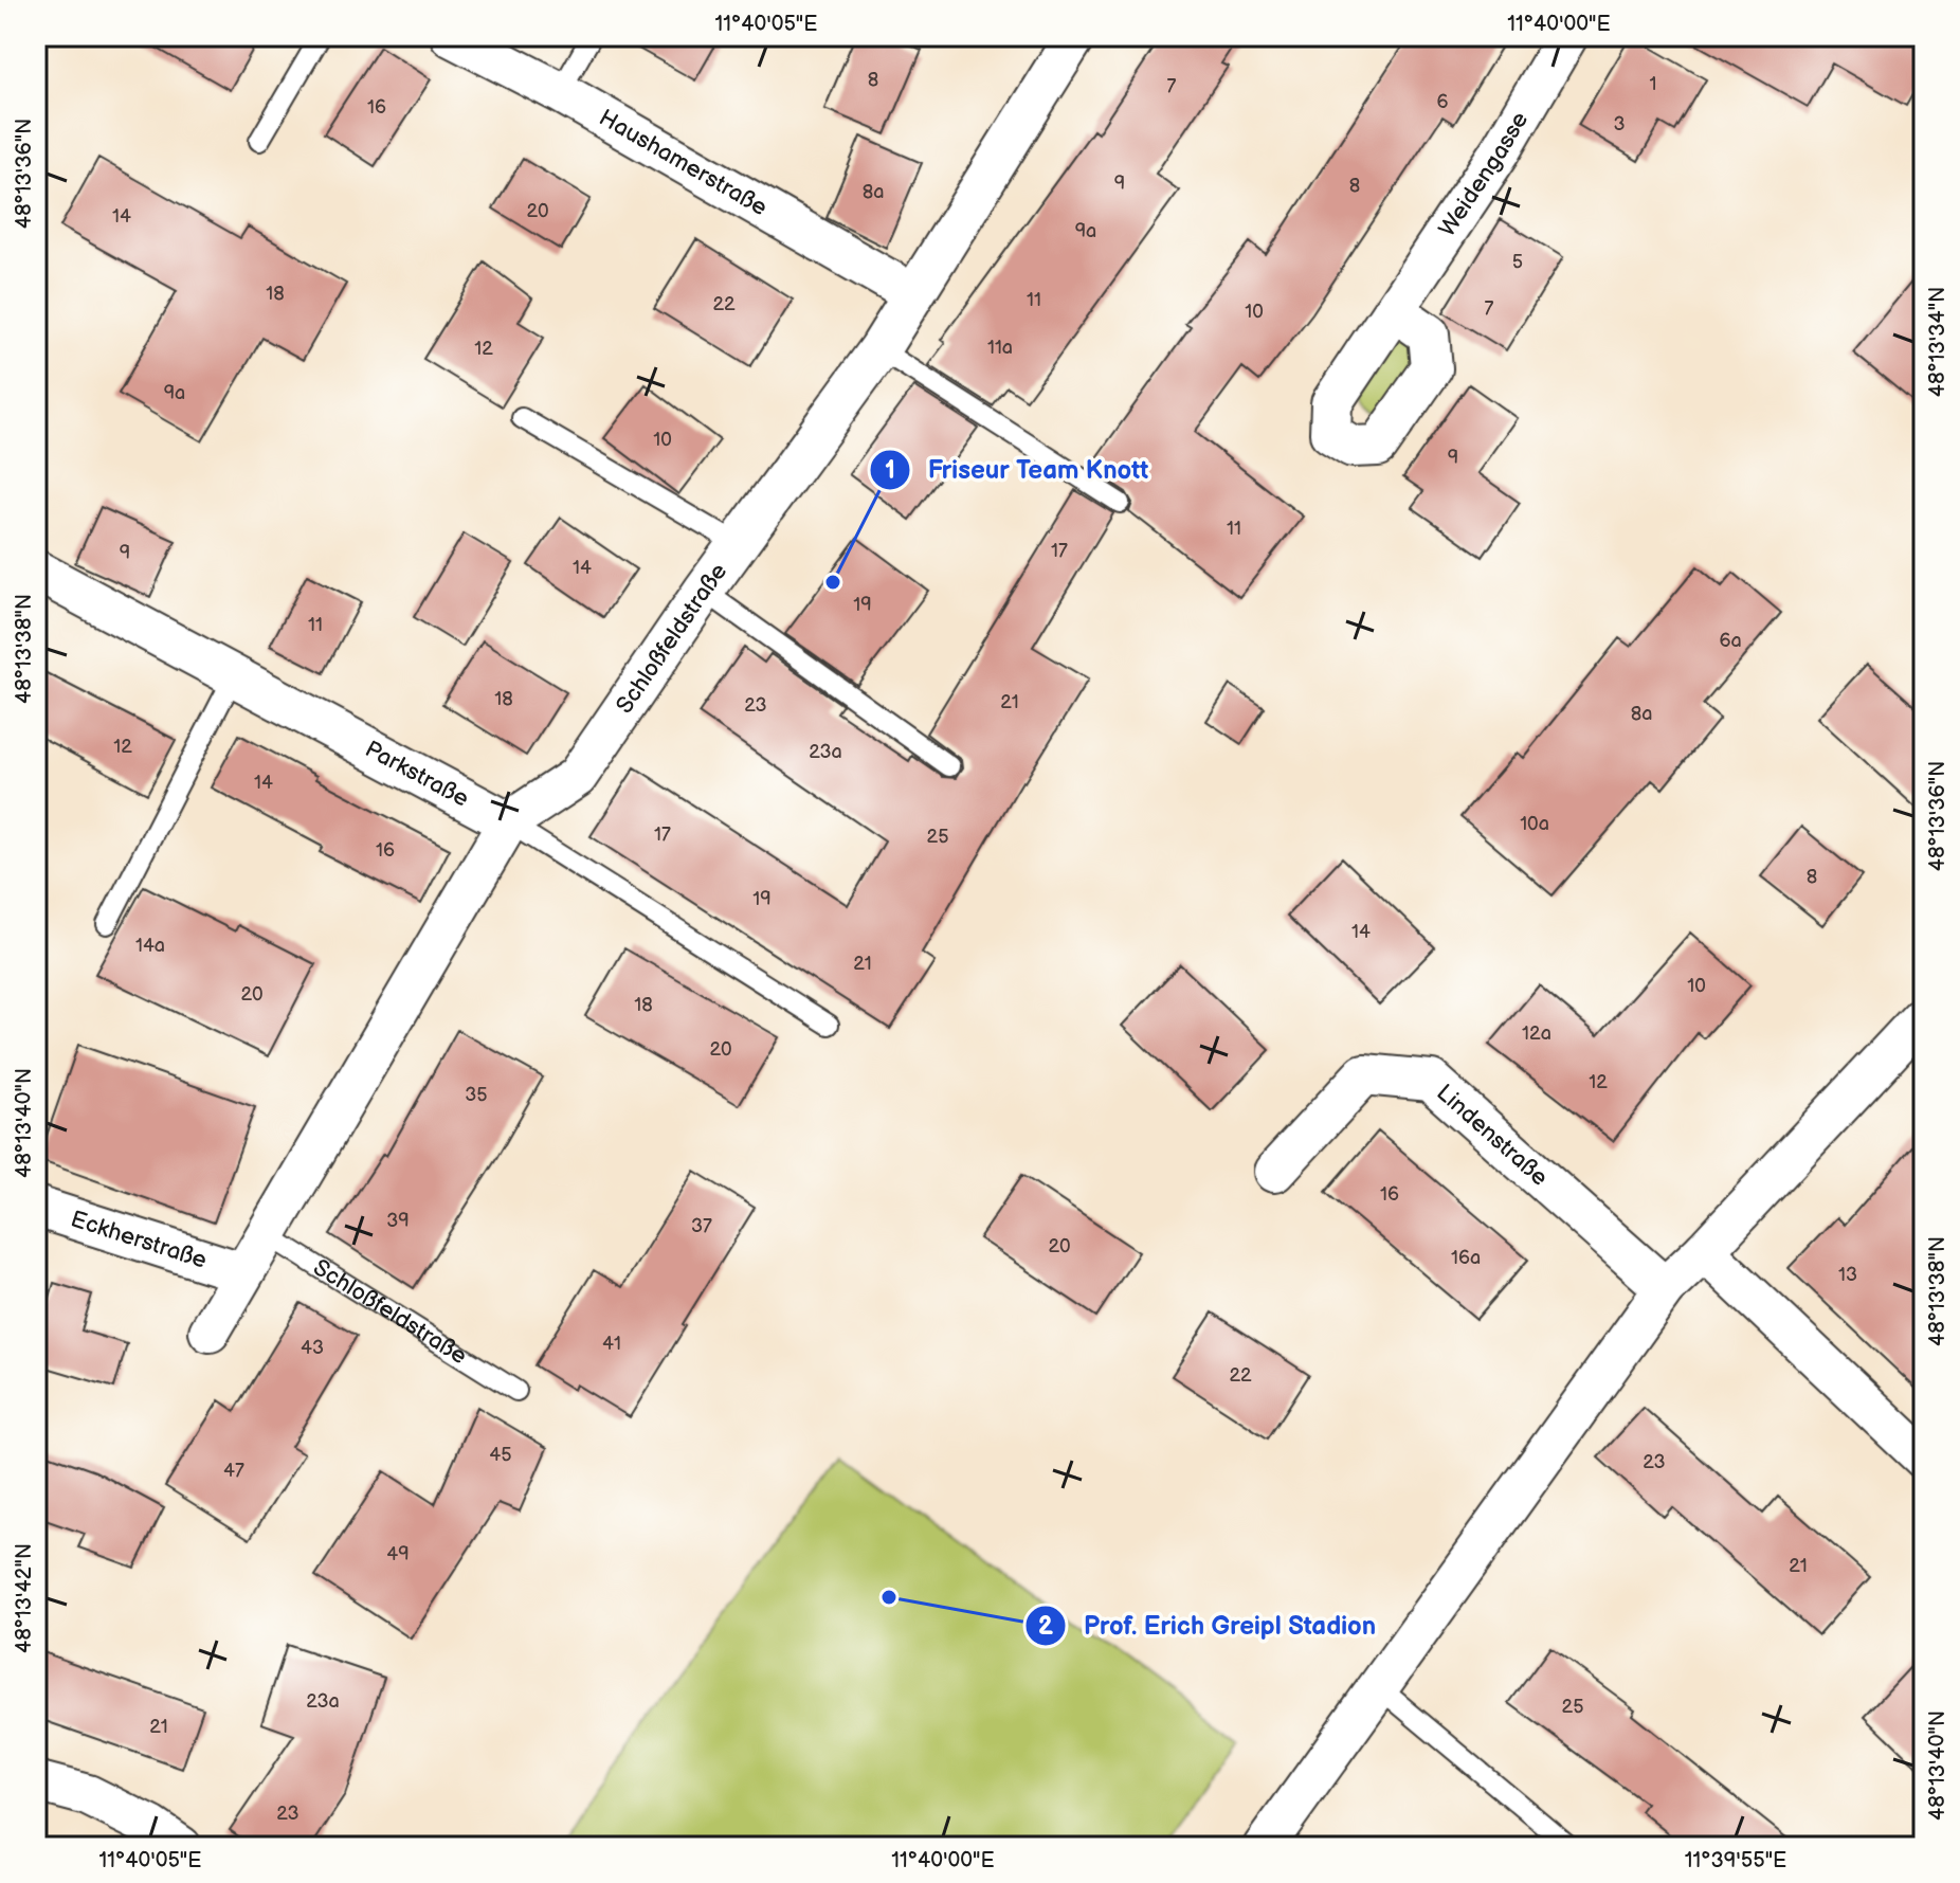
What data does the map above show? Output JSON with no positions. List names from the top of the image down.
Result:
{
  "streets": {
    "street": [
      "Haushamerstraße",
      "Weidengasse",
      "Schloßfeldstraße",
      "Parkstraße",
      "Lindenstraße",
      "Eckherstraße"
    ]
  },
  "crossings": [
    ["Haushamerstraße", "Schloßfeldstraße"],
    ["Schloßfeldstraße", "Parkstraße"],
    ["Schloßfeldstraße", "Eckherstraße"]
  ],
  "places": ["Friseur Team Knott", "Prof. Erich Greipl Stadion"],
  "house_numbers": [
    "8",
    "1",
    "7",
    "6",
    "16",
    "3",
    "9",
    "8",
    "8a",
    "20",
    "14",
    "9a",
    "5",
    "18",
    "11",
    "22",
    "7",
    "10",
    "11a",
    "12",
    "9a",
    "10",
    "9",
    "11",
    "17",
    "9",
    "14",
    "19",
    "11",
    "6a",
    "18",
    "21",
    "23",
    "8a",
    "12",
    "23a",
    "14",
    "10a",
    "17",
    "25",
    "16",
    "8",
    "19",
    "14",
    "14a",
    "21",
    "10",
    "20",
    "18",
    "12a",
    "20",
    "12",
    "35",
    "16",
    "39",
    "37",
    "20",
    "16a",
    "13",
    "41",
    "43",
    "22",
    "45",
    "23",
    "47",
    "49",
    "21",
    "23a",
    "25",
    "21",
    "23"
  ],
  "coordinates": [
    "11°40'05\"E",
    "11°40'00\"E",
    "48°13'36\"N",
    "48°13'34\"N",
    "48°13'38\"N",
    "48°13'40\"N",
    "48°13'42\"N",
    "11°39'55\"E"
  ]
}
